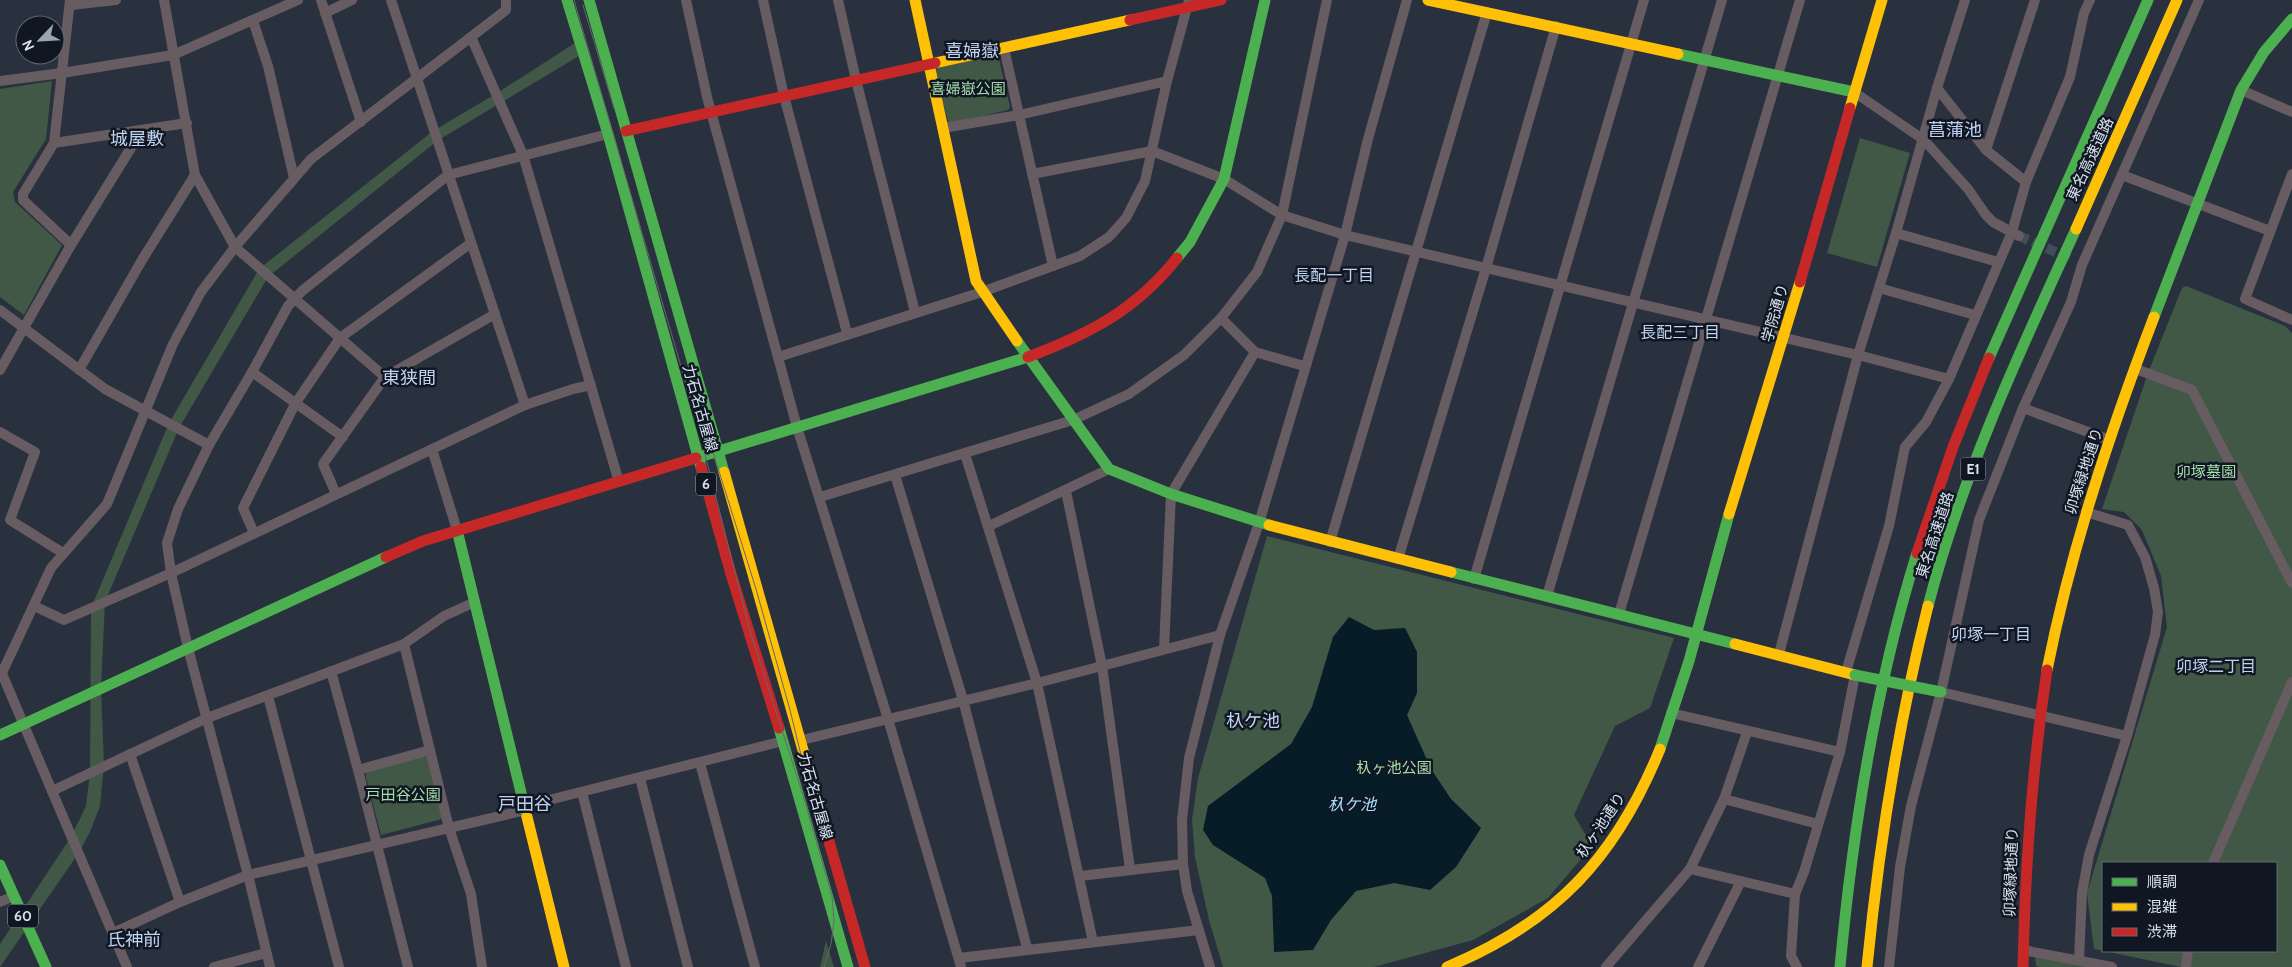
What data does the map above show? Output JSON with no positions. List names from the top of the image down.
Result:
{
  "streets": {
    "main road": [
      "東名高速道路",
      "学院通り",
      "力石名古屋線",
      "E1",
      "卯塚緑地通り",
      "6",
      "杁ヶ池通り",
      "60"
    ]
  },
  "crossings": [
    ["学院通り", "杁ヶ池通り"]
  ],
  "districts": [
    "喜婦嶽",
    "菖蒲池",
    "城屋敷",
    "長配一丁目",
    "長配三丁目",
    "東狭間",
    "卯塚一丁目",
    "卯塚二丁目",
    "杁ケ池",
    "戸田谷",
    "氏神前"
  ],
  "water": ["杁ケ池"],
  "parks": [
    "喜婦嶽公園",
    "卯塚墓園",
    "杁ヶ池公園",
    "戸田谷公園"
  ],
  "legend": ["順調", "混雑", "渋滞"],
  "north": "bottom left"
}
